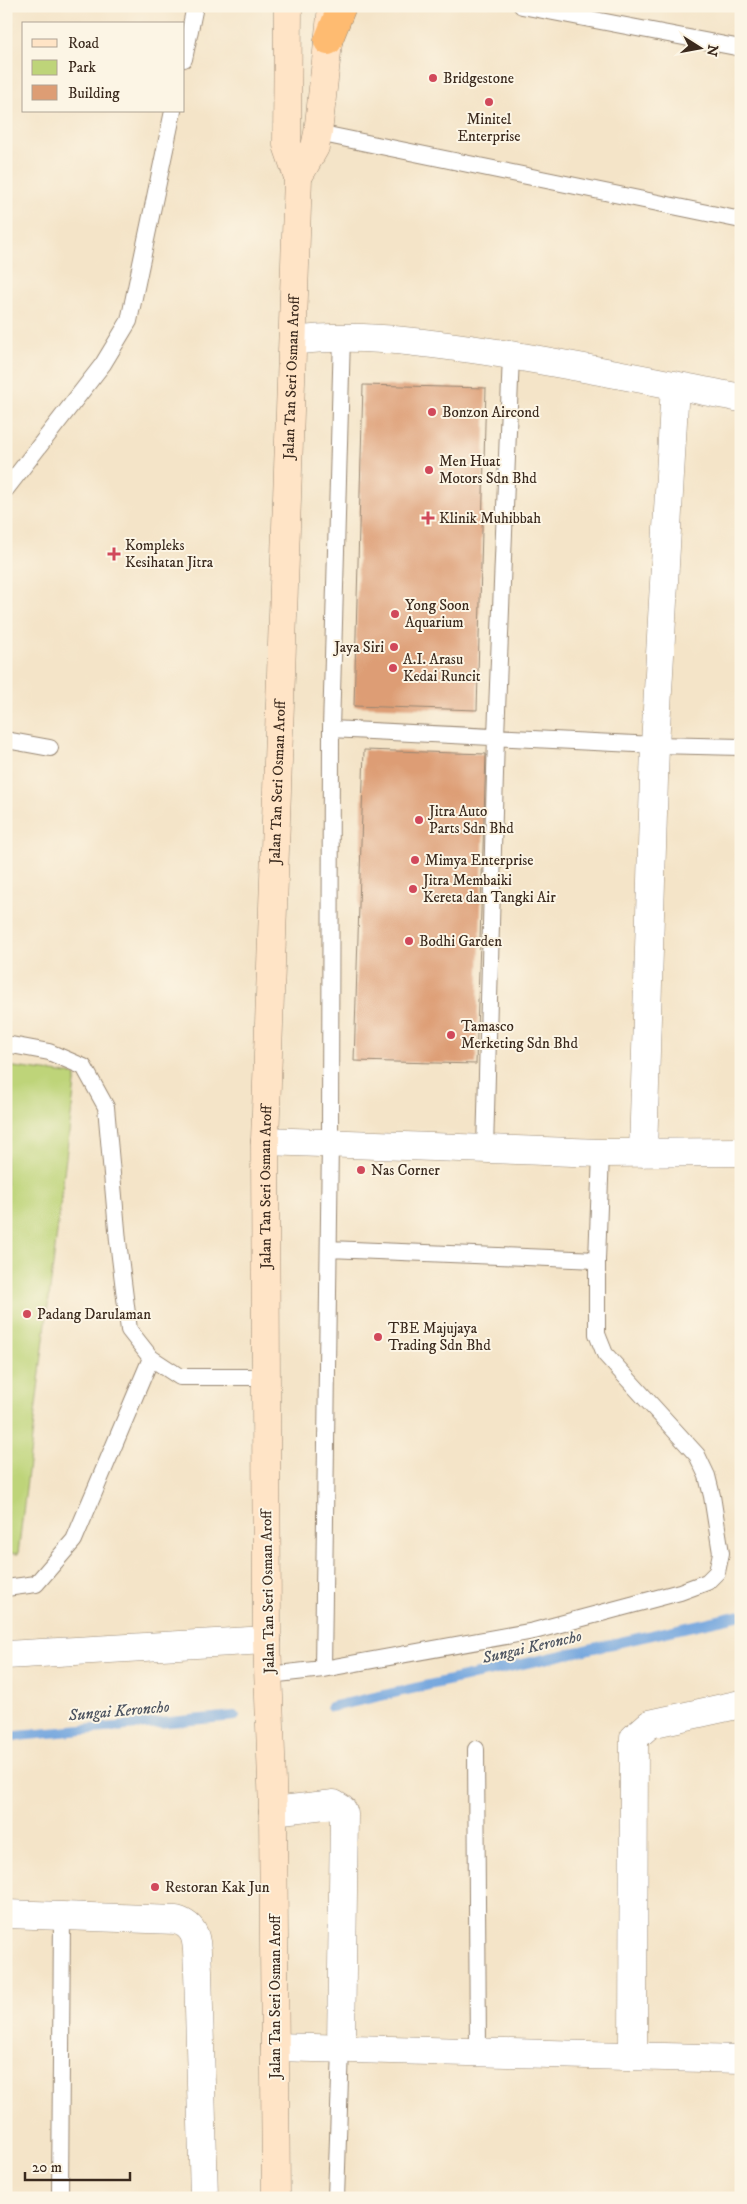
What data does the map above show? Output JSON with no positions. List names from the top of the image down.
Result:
{
  "streets": {
    "main road": ["Jalan Tan Seri Osman Aroff"]
  },
  "water": ["Sungai Keroncho"],
  "places": {
    "other": [
      "Bridgestone",
      "Minitel Enterprise",
      "Bonzon Aircond",
      "Men Huat Motors Sdn Bhd",
      "Yong Soon Aquarium",
      "Jaya Siri",
      "A.I. Arasu Kedai Runcit",
      "Jitra Auto Parts Sdn Bhd",
      "Mimya Enterprise",
      "Jitra Membaiki Kereta dan Tangki Air",
      "Bodhi Garden",
      "Tamasco Merketing Sdn Bhd",
      "Nas Corner",
      "Padang Darulaman",
      "TBE Majujaya Trading Sdn Bhd",
      "Restoran Kak Jun"
    ],
    "health": ["Klinik Muhibbah", "Kompleks Kesihatan Jitra"]
  },
  "legend": ["Road", "Park", "Building"],
  "scale_bar": "20 m",
  "north": "right"
}
